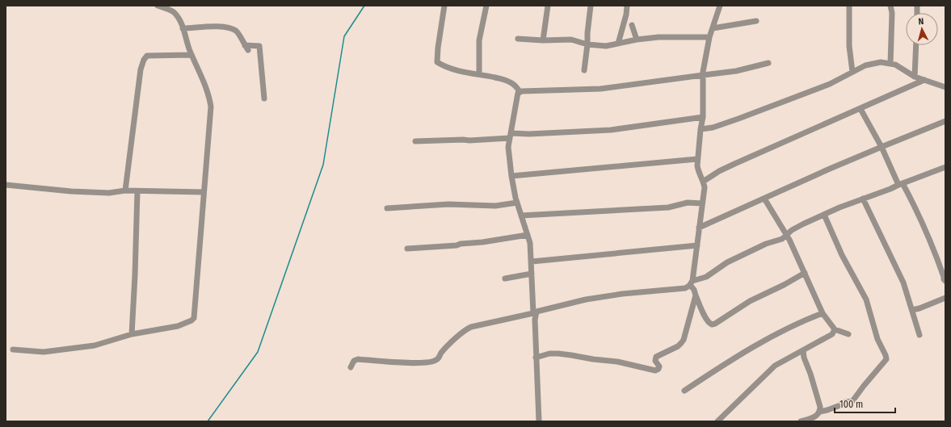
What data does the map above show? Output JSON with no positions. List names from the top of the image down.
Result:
{
  "scale_bar": "100 m",
  "north": "top"
}
